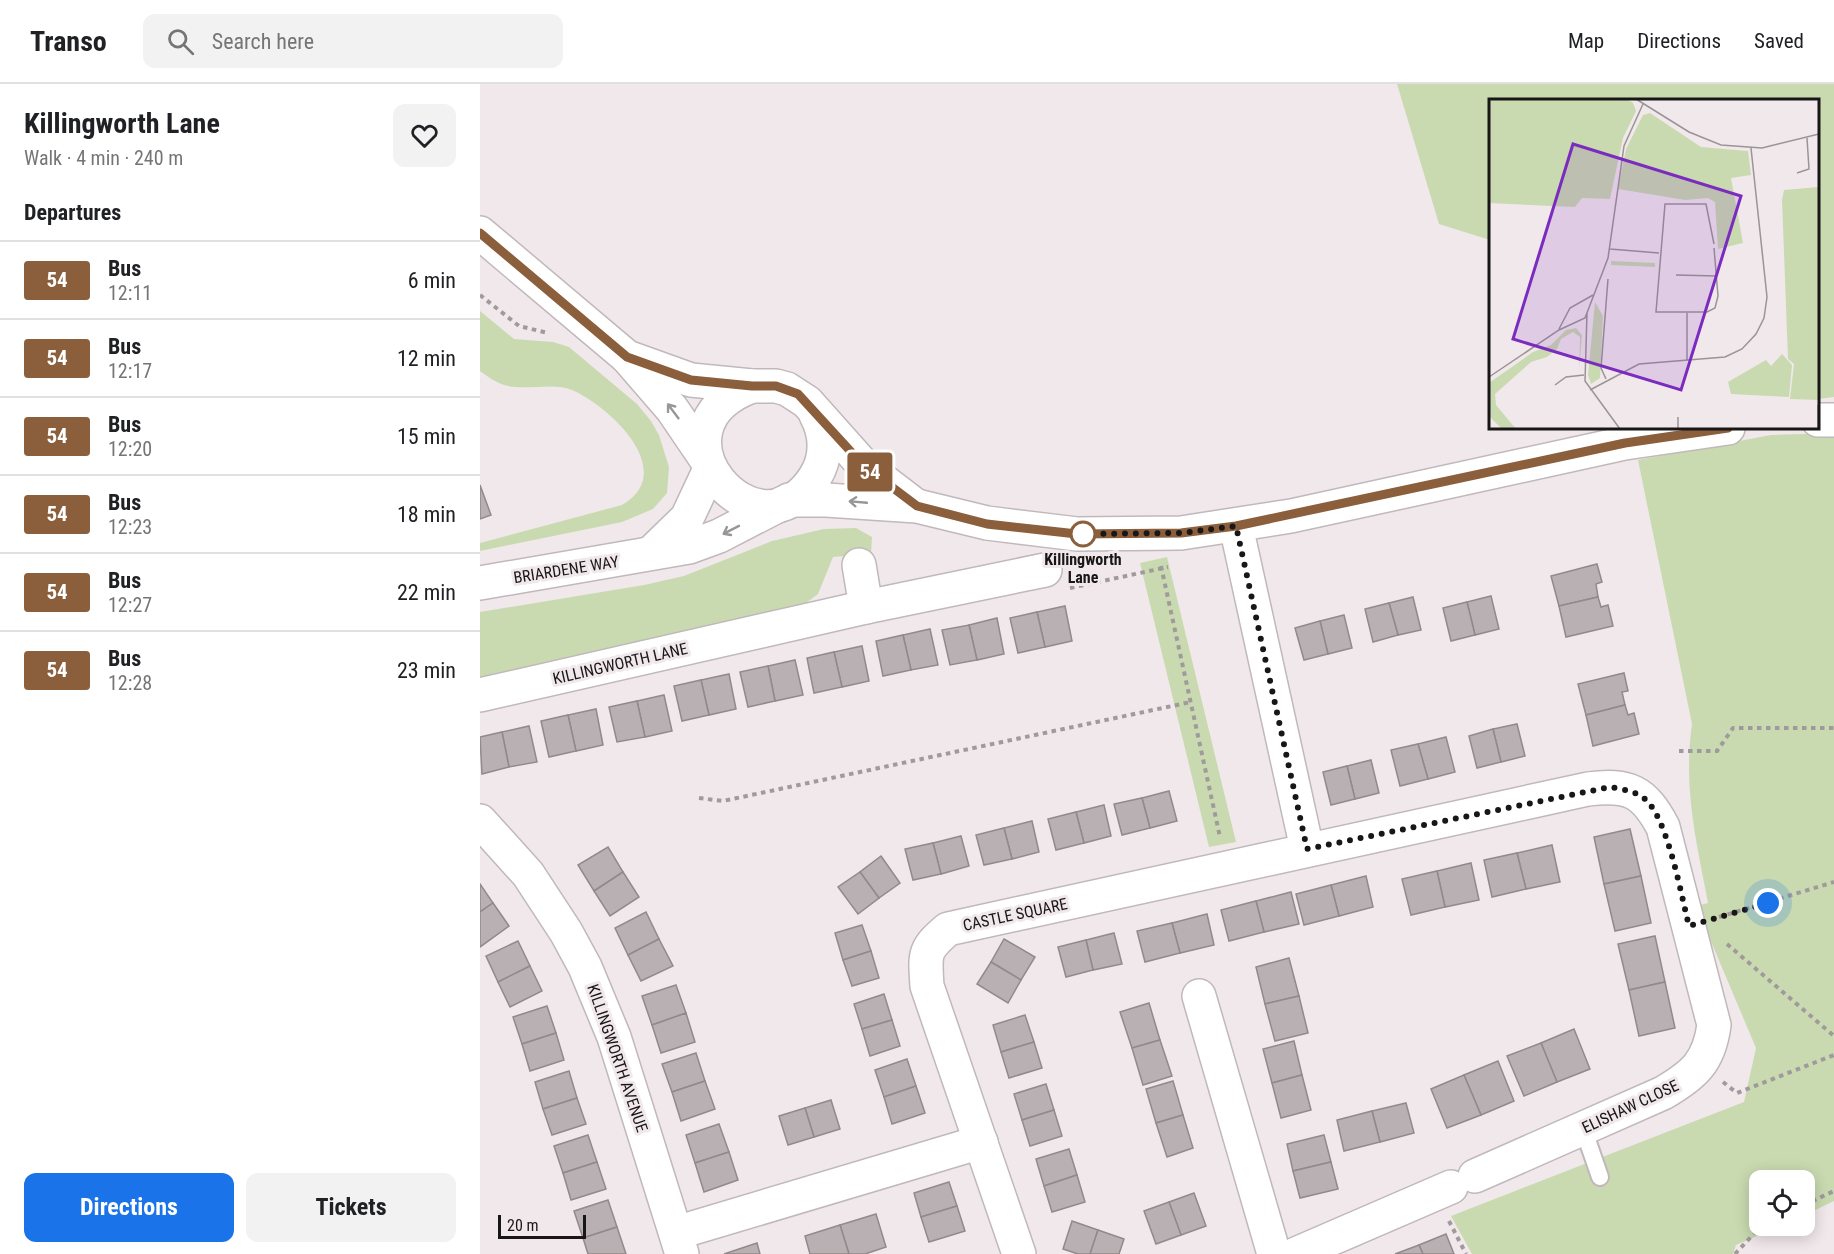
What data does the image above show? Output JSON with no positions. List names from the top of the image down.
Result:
{
  "streets": {
    "street": [
      "BRIARDENE WAY",
      "KILLINGWORTH LANE",
      "CASTLE SQUARE",
      "KILLINGWORTH AVENUE",
      "ELISHAW CLOSE"
    ]
  },
  "crossings": [
    ["CASTLE SQUARE", "ELISHAW CLOSE"]
  ],
  "one_way": ["BRIARDENE WAY"],
  "places": ["Killingworth Lane"],
  "lines": ["bus line 54"],
  "scale_bar": "20 m",
  "page": {
    "header": "Transo",
    "search": "Search here",
    "nav": ["Map", "Directions", "Saved"],
    "heading": [
      ["Killingworth Lane", "Walk · 4 min · 240 m"],
      "Departures"
    ],
    "on_map": "54",
    "list": [
      {
        "mark": "54",
        "name": "Bus",
        "note": "12:11",
        "value": "6 min"
      },
      {
        "mark": "54",
        "name": "Bus",
        "note": "12:17",
        "value": "12 min"
      },
      {
        "mark": "54",
        "name": "Bus",
        "note": "12:20",
        "value": "15 min"
      },
      {
        "mark": "54",
        "name": "Bus",
        "note": "12:23",
        "value": "18 min"
      },
      {
        "mark": "54",
        "name": "Bus",
        "note": "12:27",
        "value": "22 min"
      },
      {
        "mark": "54",
        "name": "Bus",
        "note": "12:28",
        "value": "23 min"
      }
    ],
    "buttons": ["Directions", "Tickets"],
    "scale": "20 m"
  }
}
